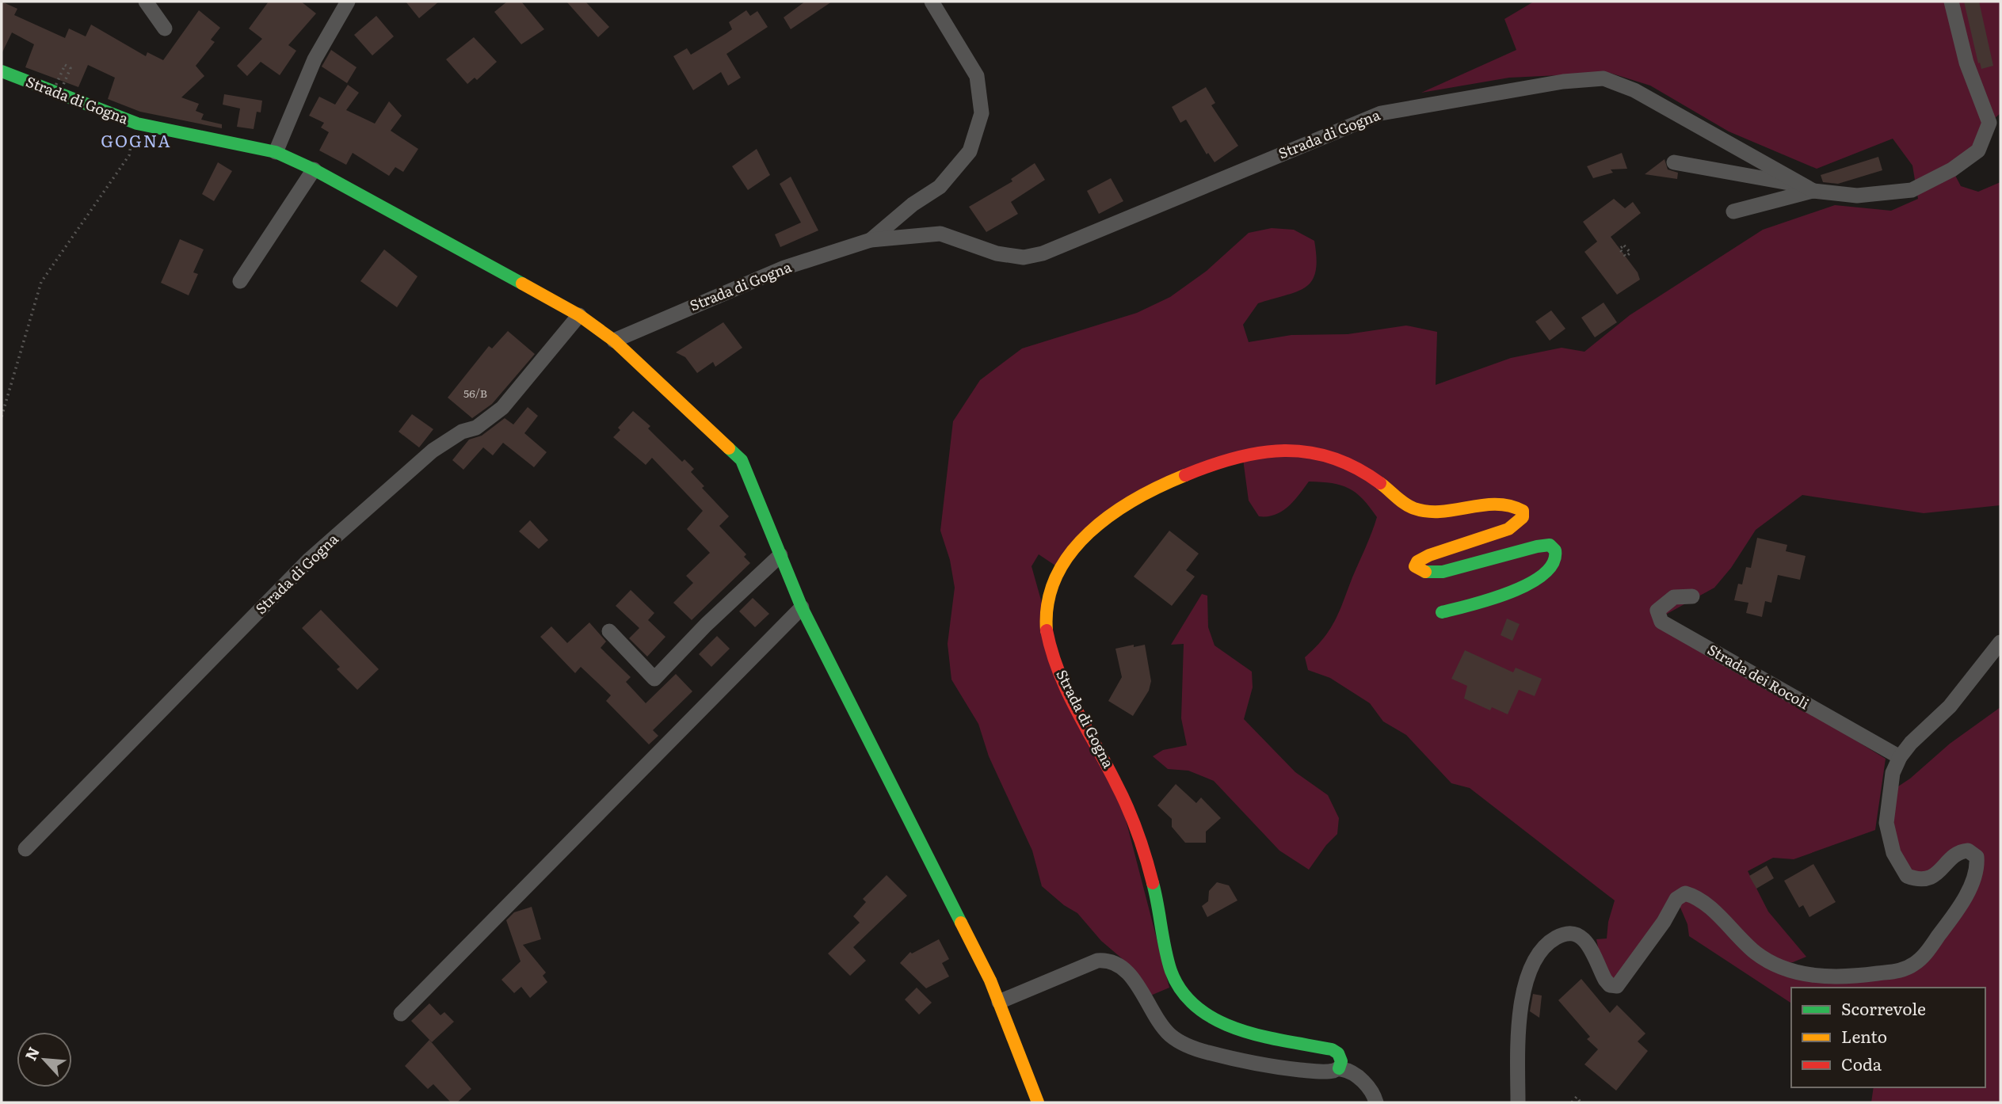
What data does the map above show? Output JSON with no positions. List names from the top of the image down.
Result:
{
  "streets": {
    "street": ["Strada di Gogna", "Strada dei Rocoli"]
  },
  "districts": ["GOGNA"],
  "house_numbers": ["56/B"],
  "legend": ["Scorrevole", "Lento", "Coda"],
  "north": "top left"
}
